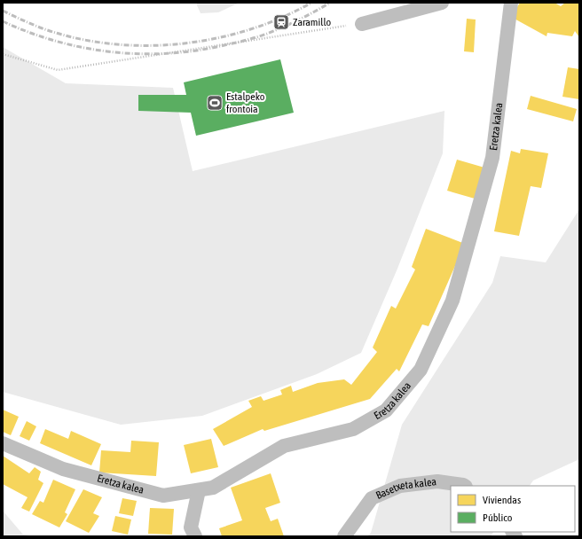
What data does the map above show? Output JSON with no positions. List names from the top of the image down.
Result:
{
  "streets": {
    "street": ["Eretza kalea", "Basetxeta kalea"]
  },
  "places": {
    "station": ["Zaramillo"],
    "sports": ["Estalpeko frontoia"]
  },
  "legend": ["Viviendas", "Público"]
}
